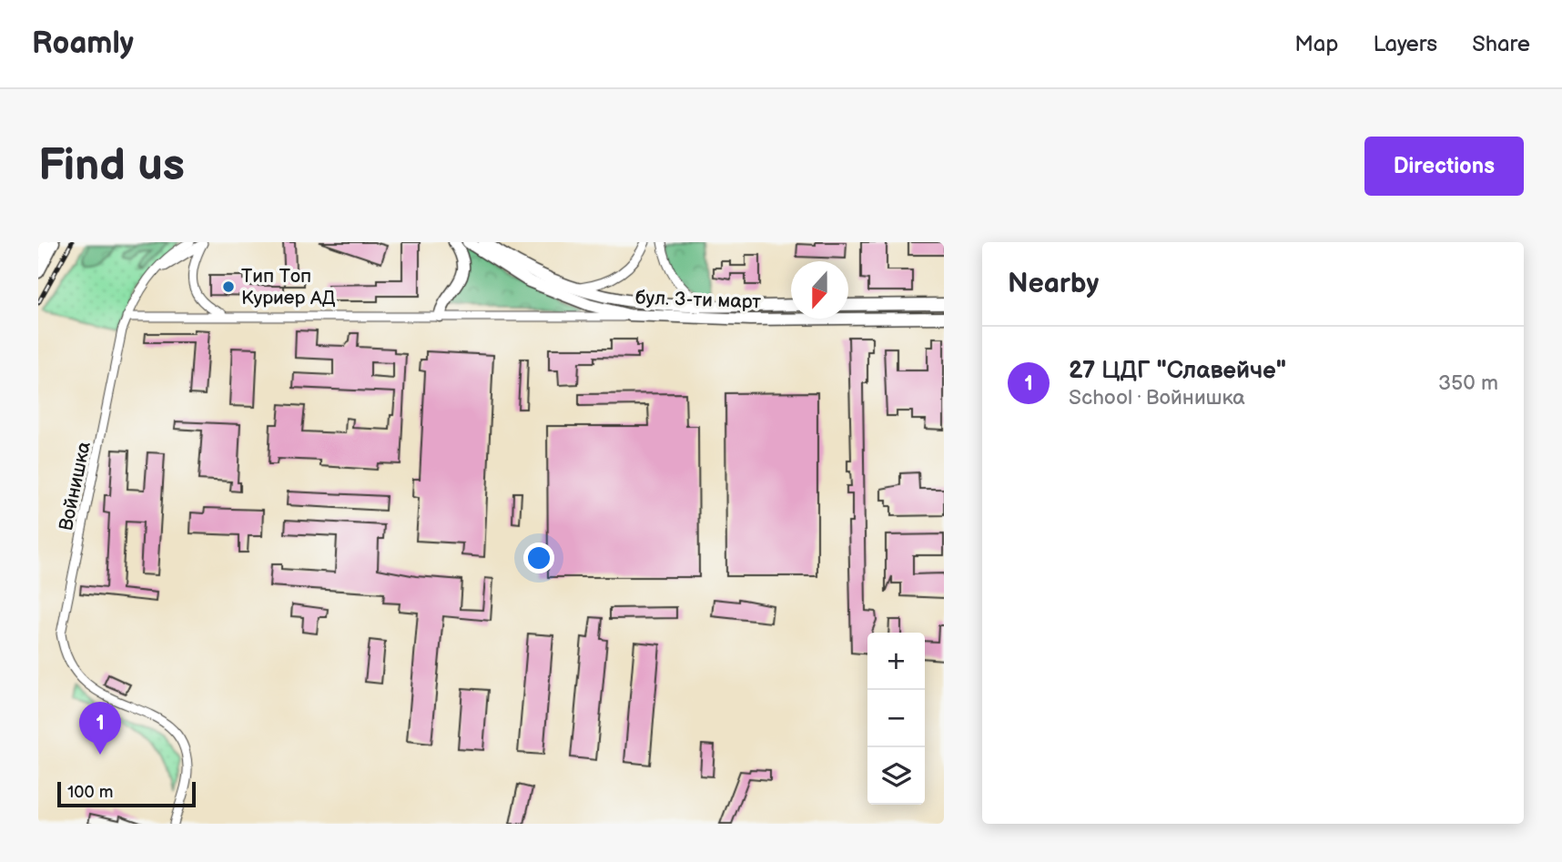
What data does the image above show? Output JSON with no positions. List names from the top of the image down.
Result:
{
  "streets": {
    "main road": ["бул. 3-ти март"],
    "street": ["Войнишка"]
  },
  "places": ["Тип Топ Куриер АД"],
  "scale_bar": "100 m",
  "north": "bottom",
  "page": {
    "header": "Roamly",
    "nav": ["Map", "Layers", "Share"],
    "buttons": "Directions",
    "title": "Find us",
    "heading": "Nearby",
    "list": [
      {
        "mark": "1",
        "name": "27 ЦДГ \"Славейче\"",
        "note": "School · Войнишка",
        "value": "350 m"
      }
    ],
    "map_buttons": ["+", "−"],
    "pins": "1",
    "scale": "100 m"
  }
}
